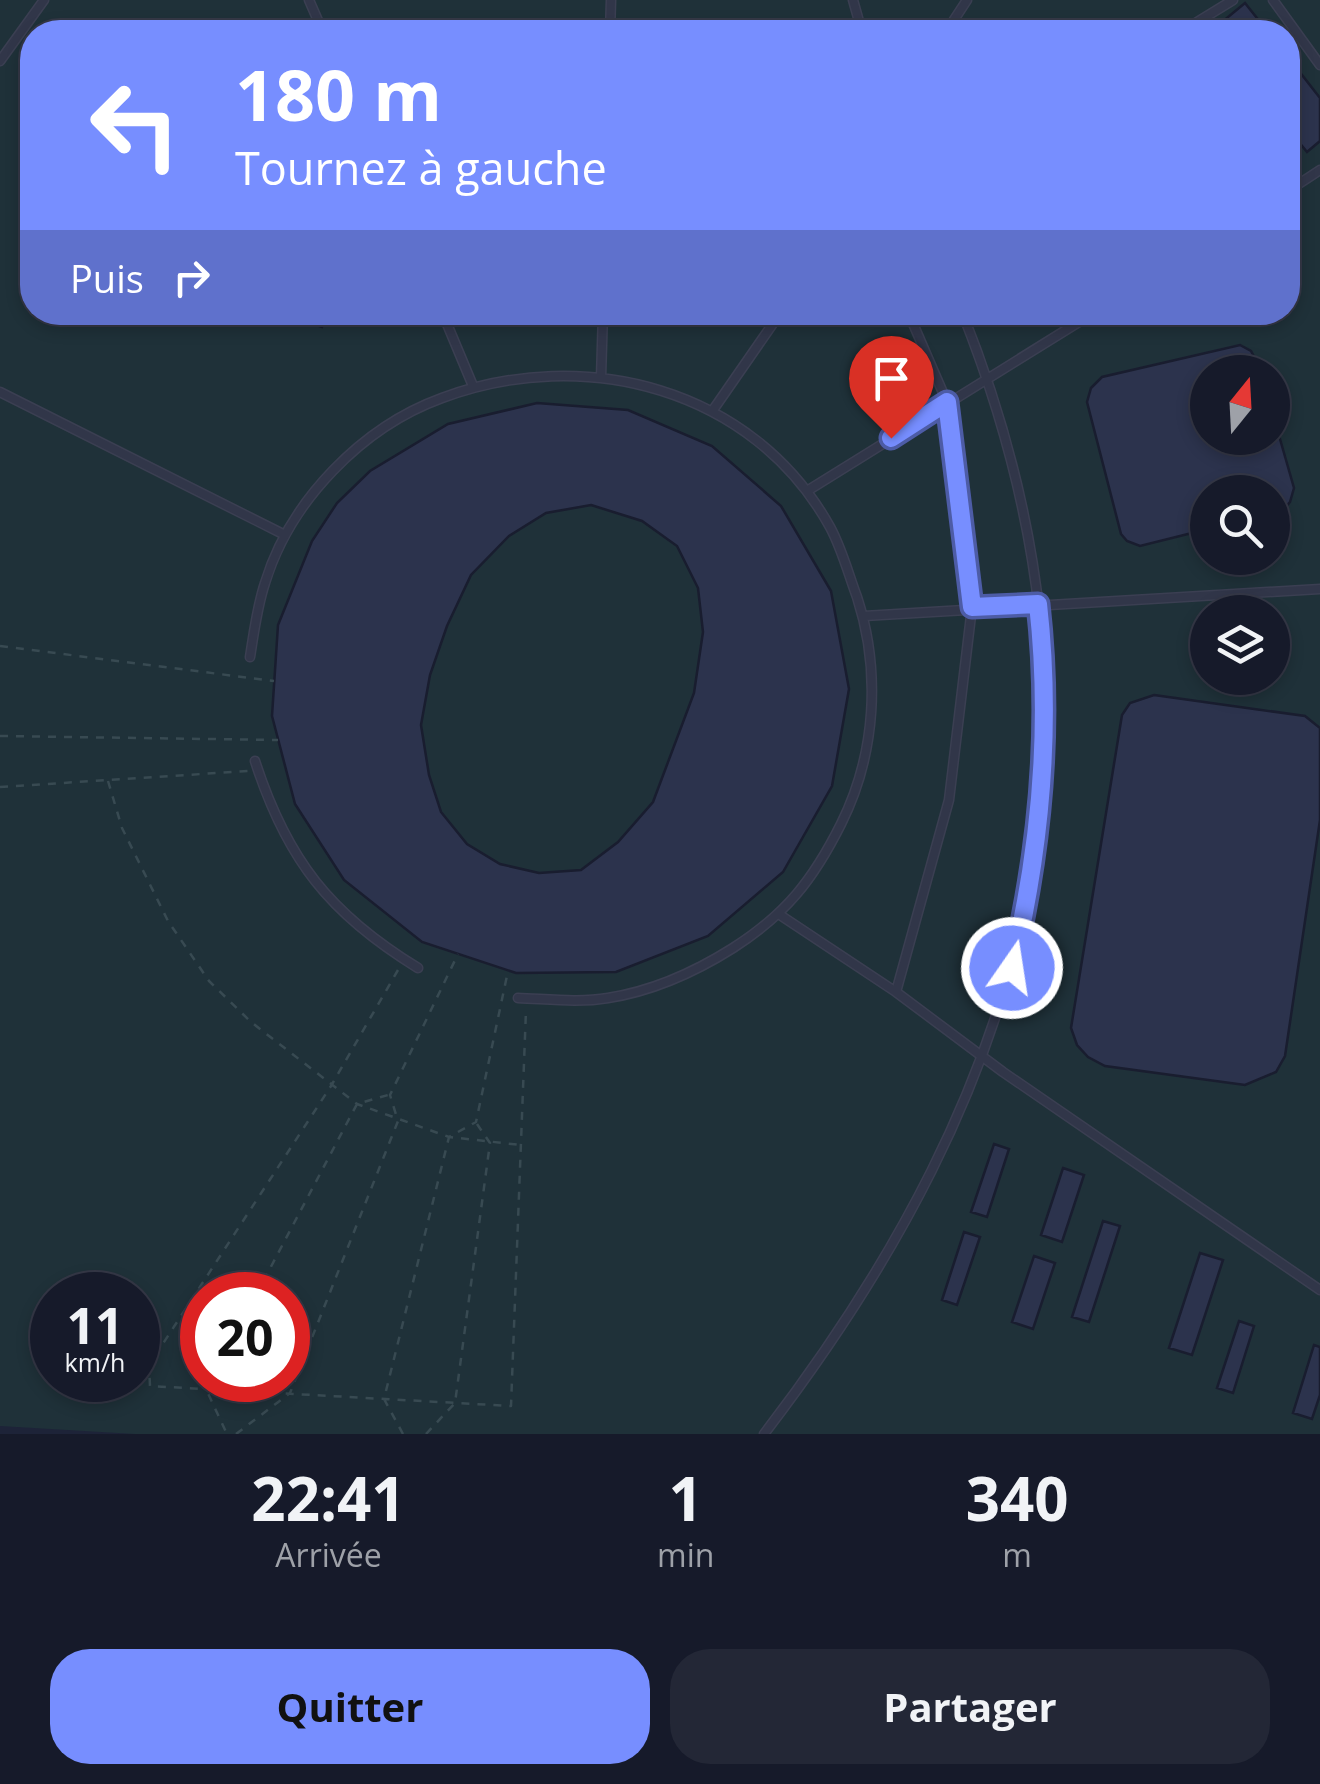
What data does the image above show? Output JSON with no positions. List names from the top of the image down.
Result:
{
  "north": "top",
  "page": {
    "turn": ["180 m", "Tournez à gauche"],
    "then": "Puis",
    "speed": "11 km/h",
    "limit": "20",
    "eta": [
      "22:41",
      "Arrivée",
      "1",
      "min",
      "340",
      "m"
    ],
    "buttons": ["Quitter", "Partager"]
  }
}
